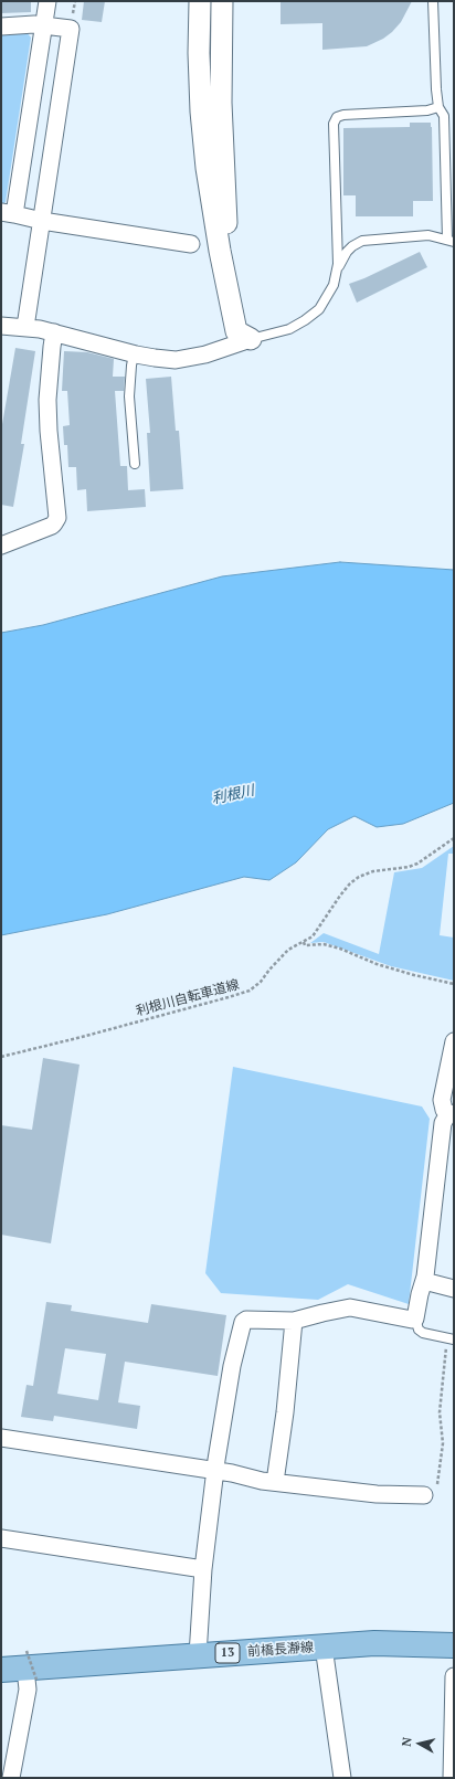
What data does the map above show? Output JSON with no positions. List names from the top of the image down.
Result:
{
  "streets": {
    "main road": ["前橋長瀞線", "13"],
    "path": ["利根川自転車道線"]
  },
  "water": ["利根川"],
  "north": "left"
}
